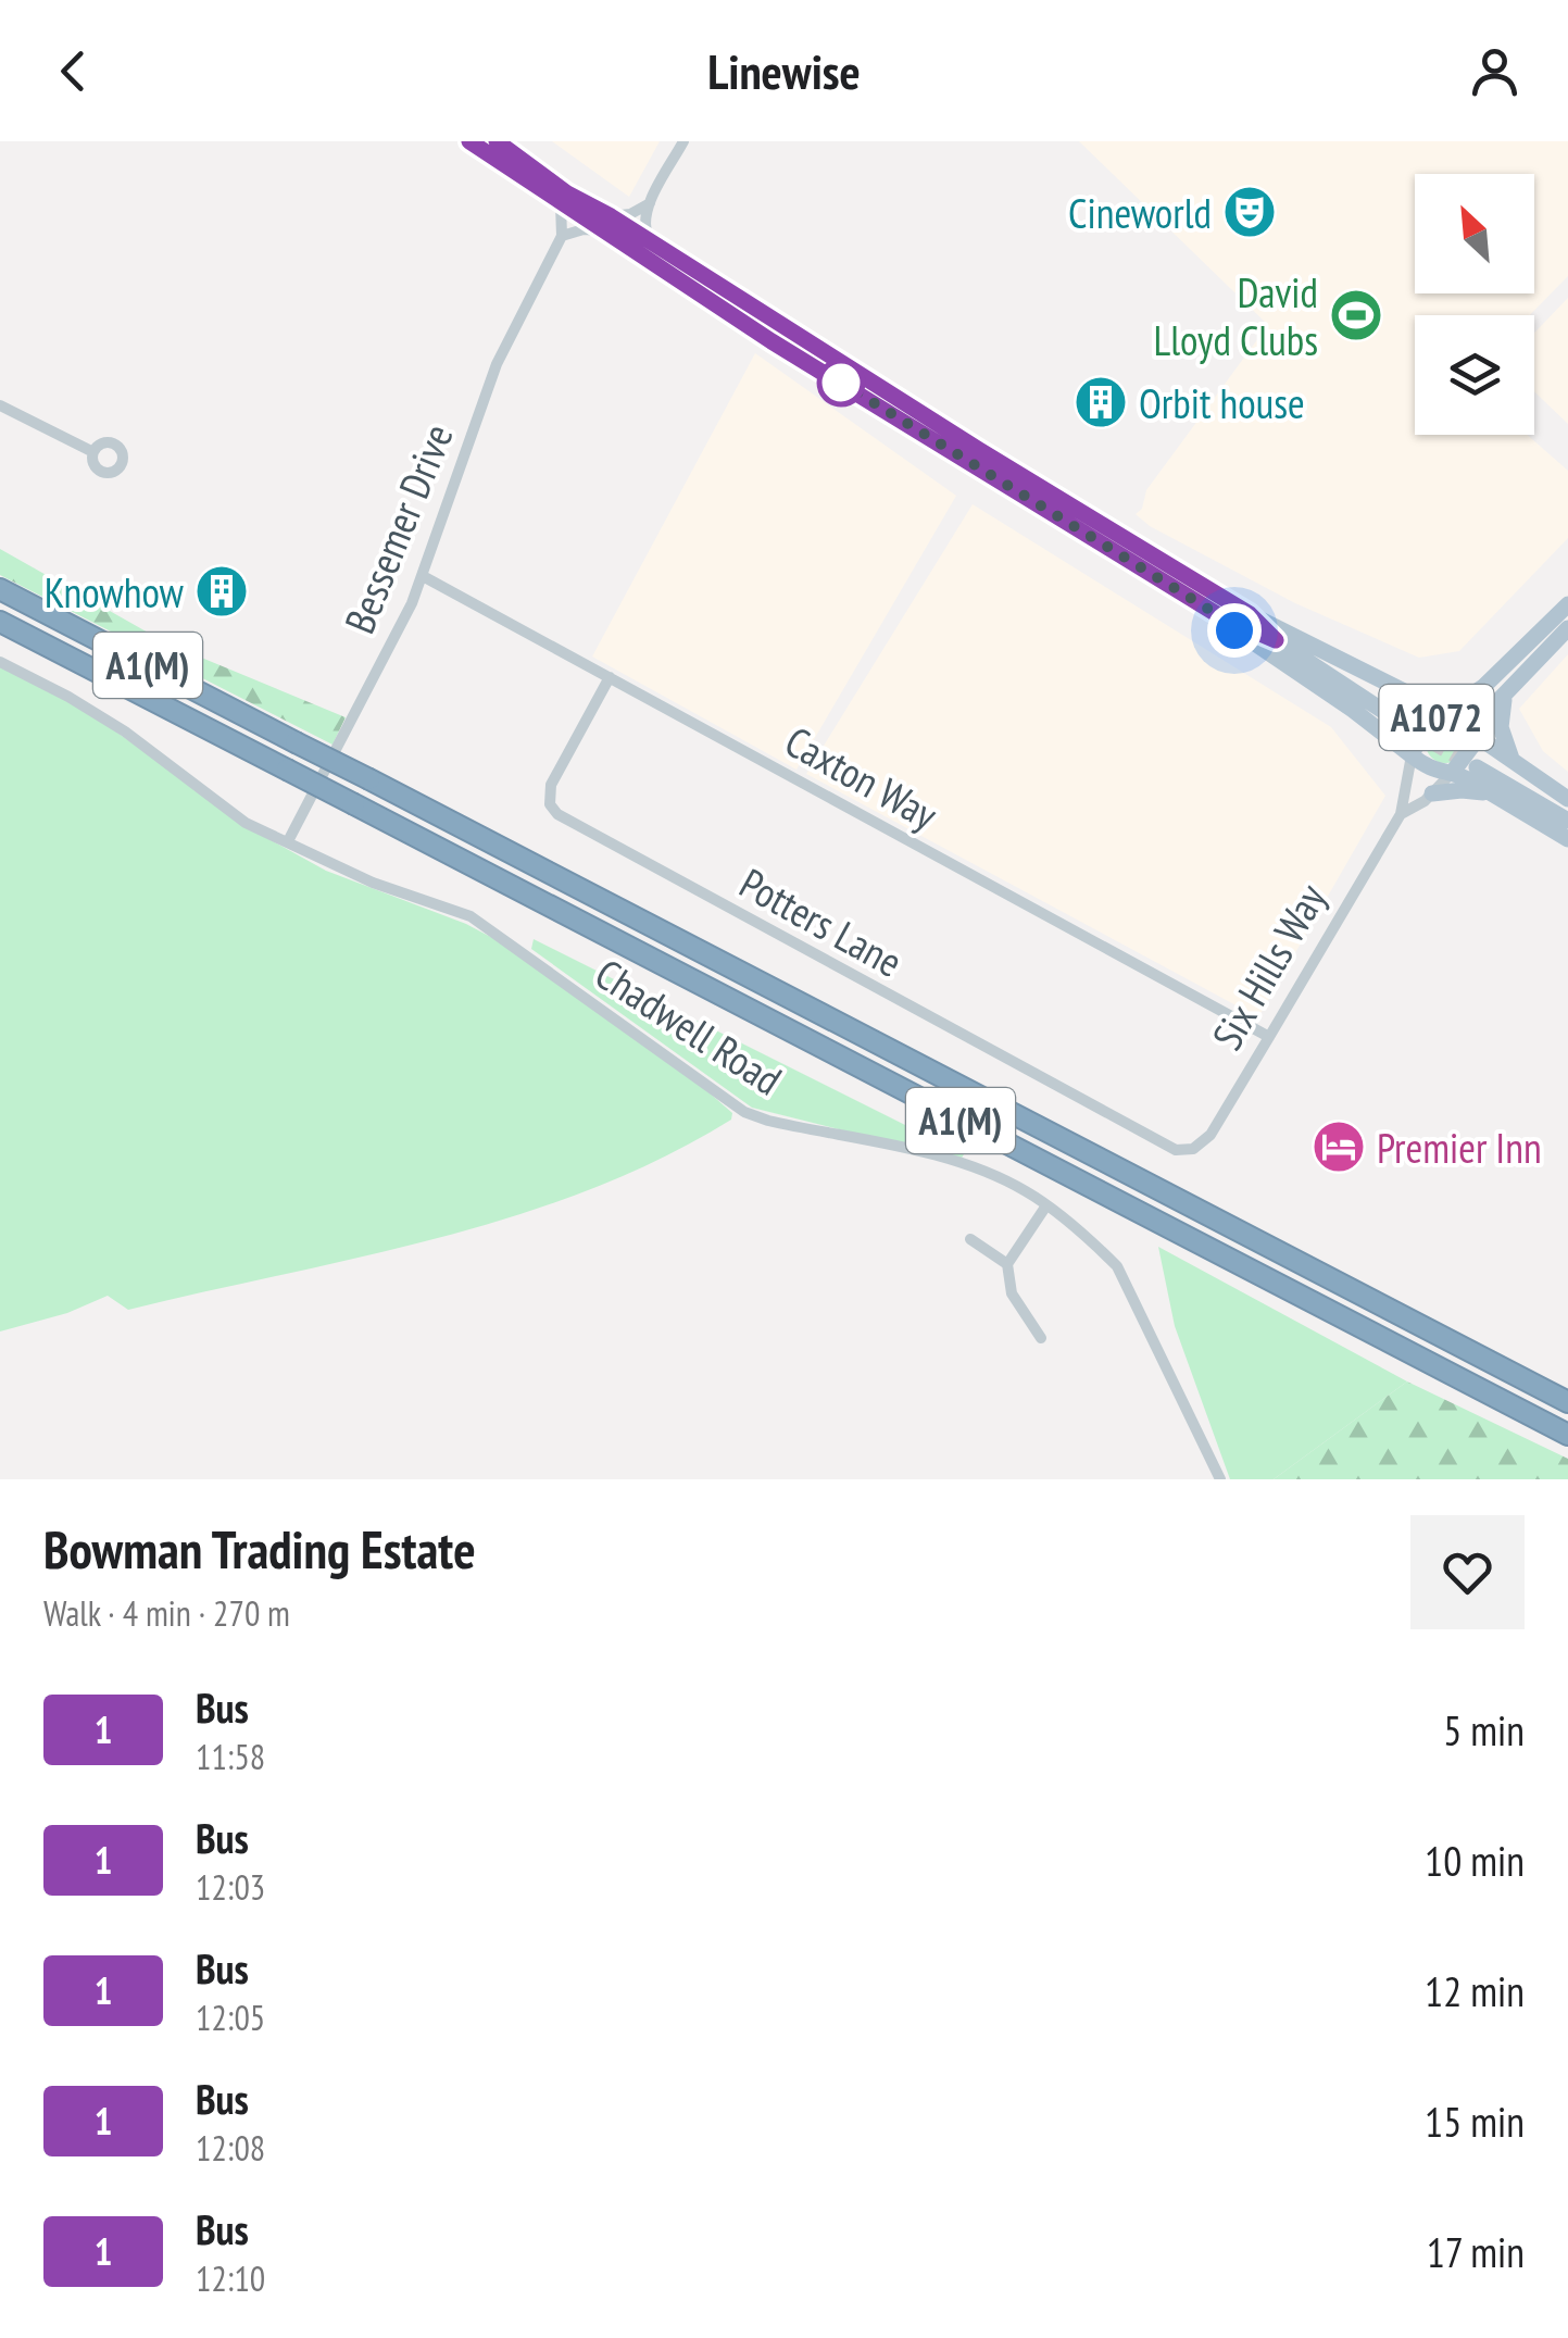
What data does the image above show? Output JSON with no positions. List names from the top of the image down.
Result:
{
  "streets": {
    "highway": ["A1(M)"],
    "main road": ["A1072"],
    "street": [
      "Bessemer Drive",
      "Caxton Way",
      "Potters Lane",
      "Six Hills Way",
      "Chadwell Road"
    ]
  },
  "crossings": [
    ["Bessemer Drive", "A1072"],
    ["Bessemer Drive", "Caxton Way"],
    ["Bessemer Drive", "Chadwell Road"],
    ["A1072", "Six Hills Way"],
    ["Caxton Way", "Potters Lane"],
    ["Caxton Way", "Six Hills Way"],
    ["Potters Lane", "Six Hills Way"]
  ],
  "places": {
    "theatre": ["Cineworld"],
    "sports": ["David Lloyd Clubs"],
    "building": ["Orbit house", "Knowhow"],
    "hotel": ["Premier Inn"]
  },
  "lines": ["bus line 1"],
  "north": "top left",
  "page": {
    "header": "Linewise",
    "heading": ["Bowman Trading Estate", "Walk · 4 min · 270 m"],
    "list": [
      {
        "mark": "1",
        "name": "Bus",
        "note": "11:58",
        "value": "5 min"
      },
      {
        "mark": "1",
        "name": "Bus",
        "note": "12:03",
        "value": "10 min"
      },
      {
        "mark": "1",
        "name": "Bus",
        "note": "12:05",
        "value": "12 min"
      },
      {
        "mark": "1",
        "name": "Bus",
        "note": "12:08",
        "value": "15 min"
      },
      {
        "mark": "1",
        "name": "Bus",
        "note": "12:10",
        "value": "17 min"
      }
    ]
  }
}
